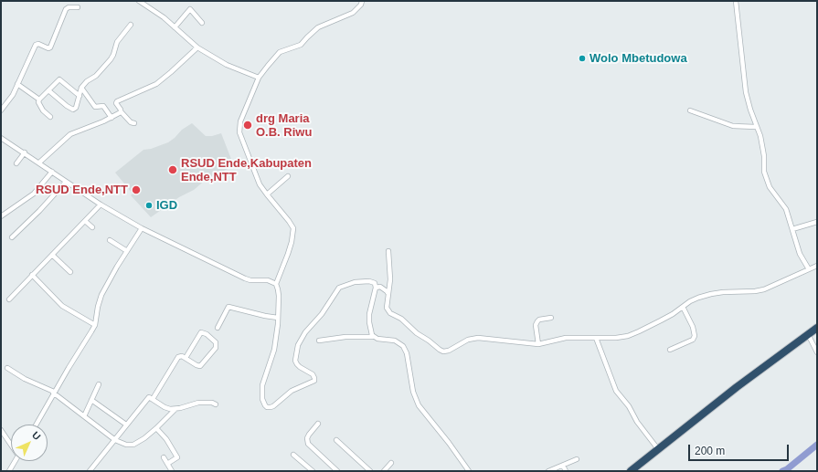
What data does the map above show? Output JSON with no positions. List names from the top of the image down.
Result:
{
  "places": [
    "Wolo Mbetudowa",
    "drg Maria O.B. Riwu",
    "RSUD Ende,Kabupaten Ende,NTT",
    "RSUD Ende,NTT",
    "IGD"
  ],
  "scale_bar": "200 m",
  "north": "top right"
}
